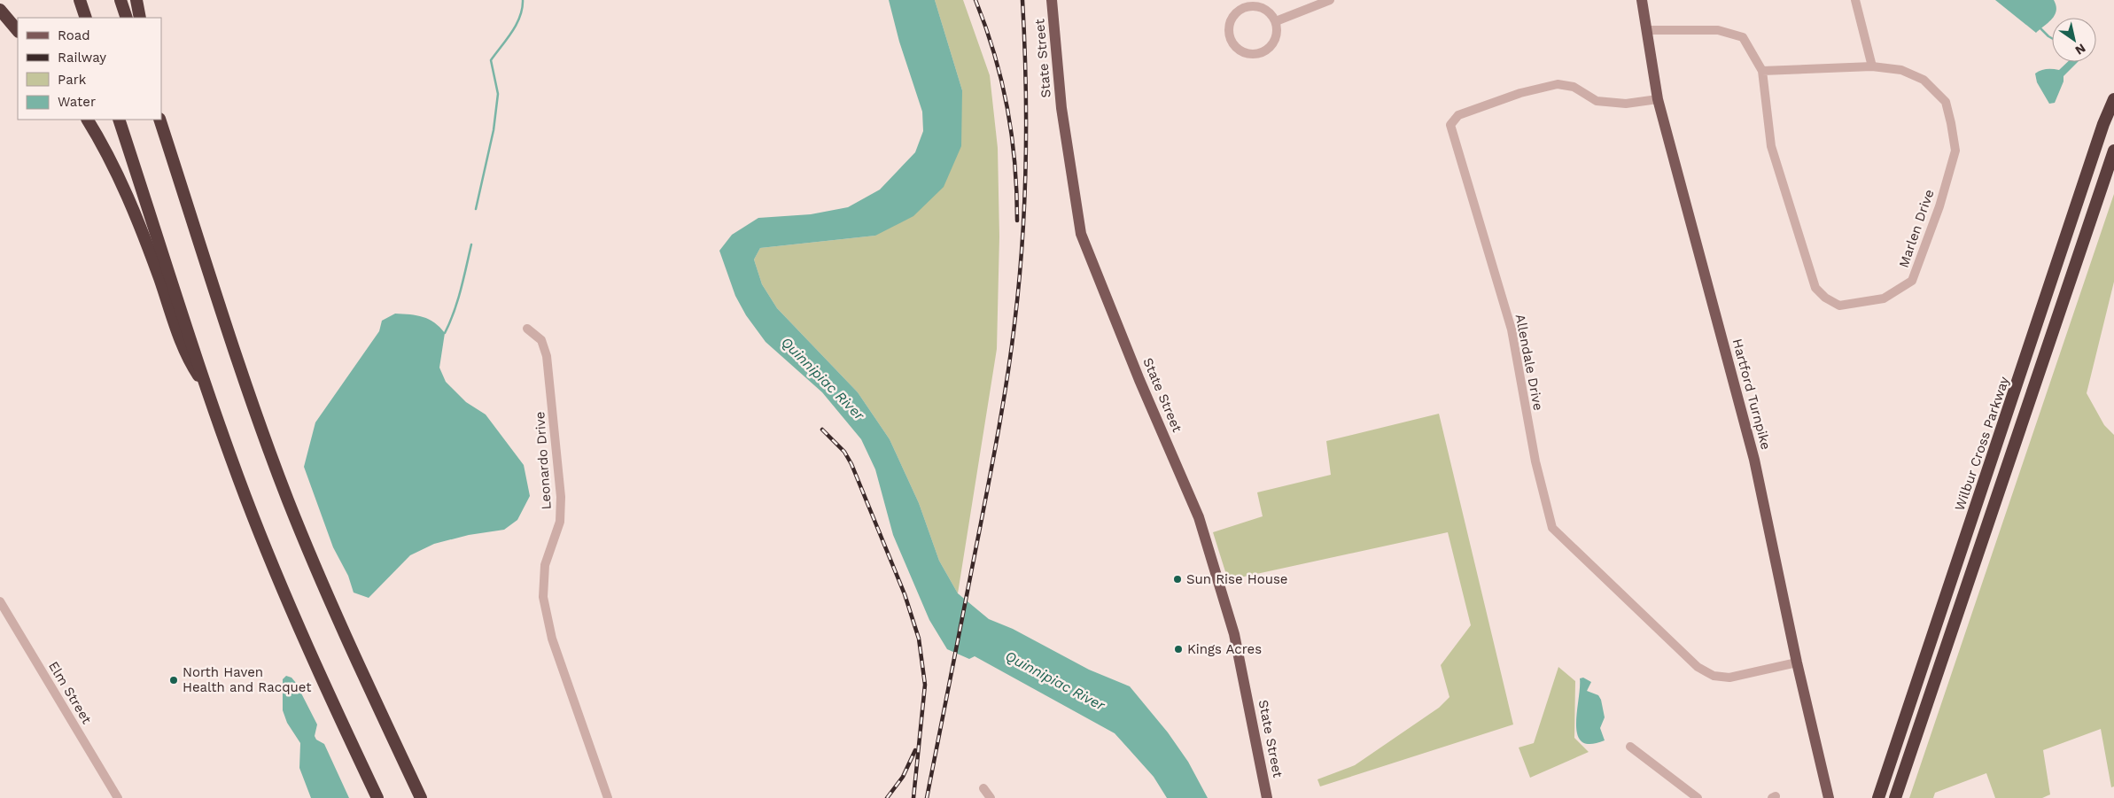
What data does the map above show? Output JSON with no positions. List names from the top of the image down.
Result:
{
  "streets": {
    "highway": ["Wilbur Cross Parkway"],
    "main road": ["State Street", "Hartford Turnpike"],
    "street": [
      "Marlen Drive",
      "Allendale Drive",
      "Leonardo Drive",
      "Elm Street"
    ]
  },
  "crossings": [
    ["Marlen Drive", "Hartford Turnpike"],
    ["Allendale Drive", "Hartford Turnpike"]
  ],
  "water": ["Quinnipiac River"],
  "places": ["Sun Rise House", "Kings Acres", "North Haven Health and Racquet"],
  "legend": [
    "Road",
    "Railway",
    "Park",
    "Water"
  ],
  "north": "bottom right"
}
